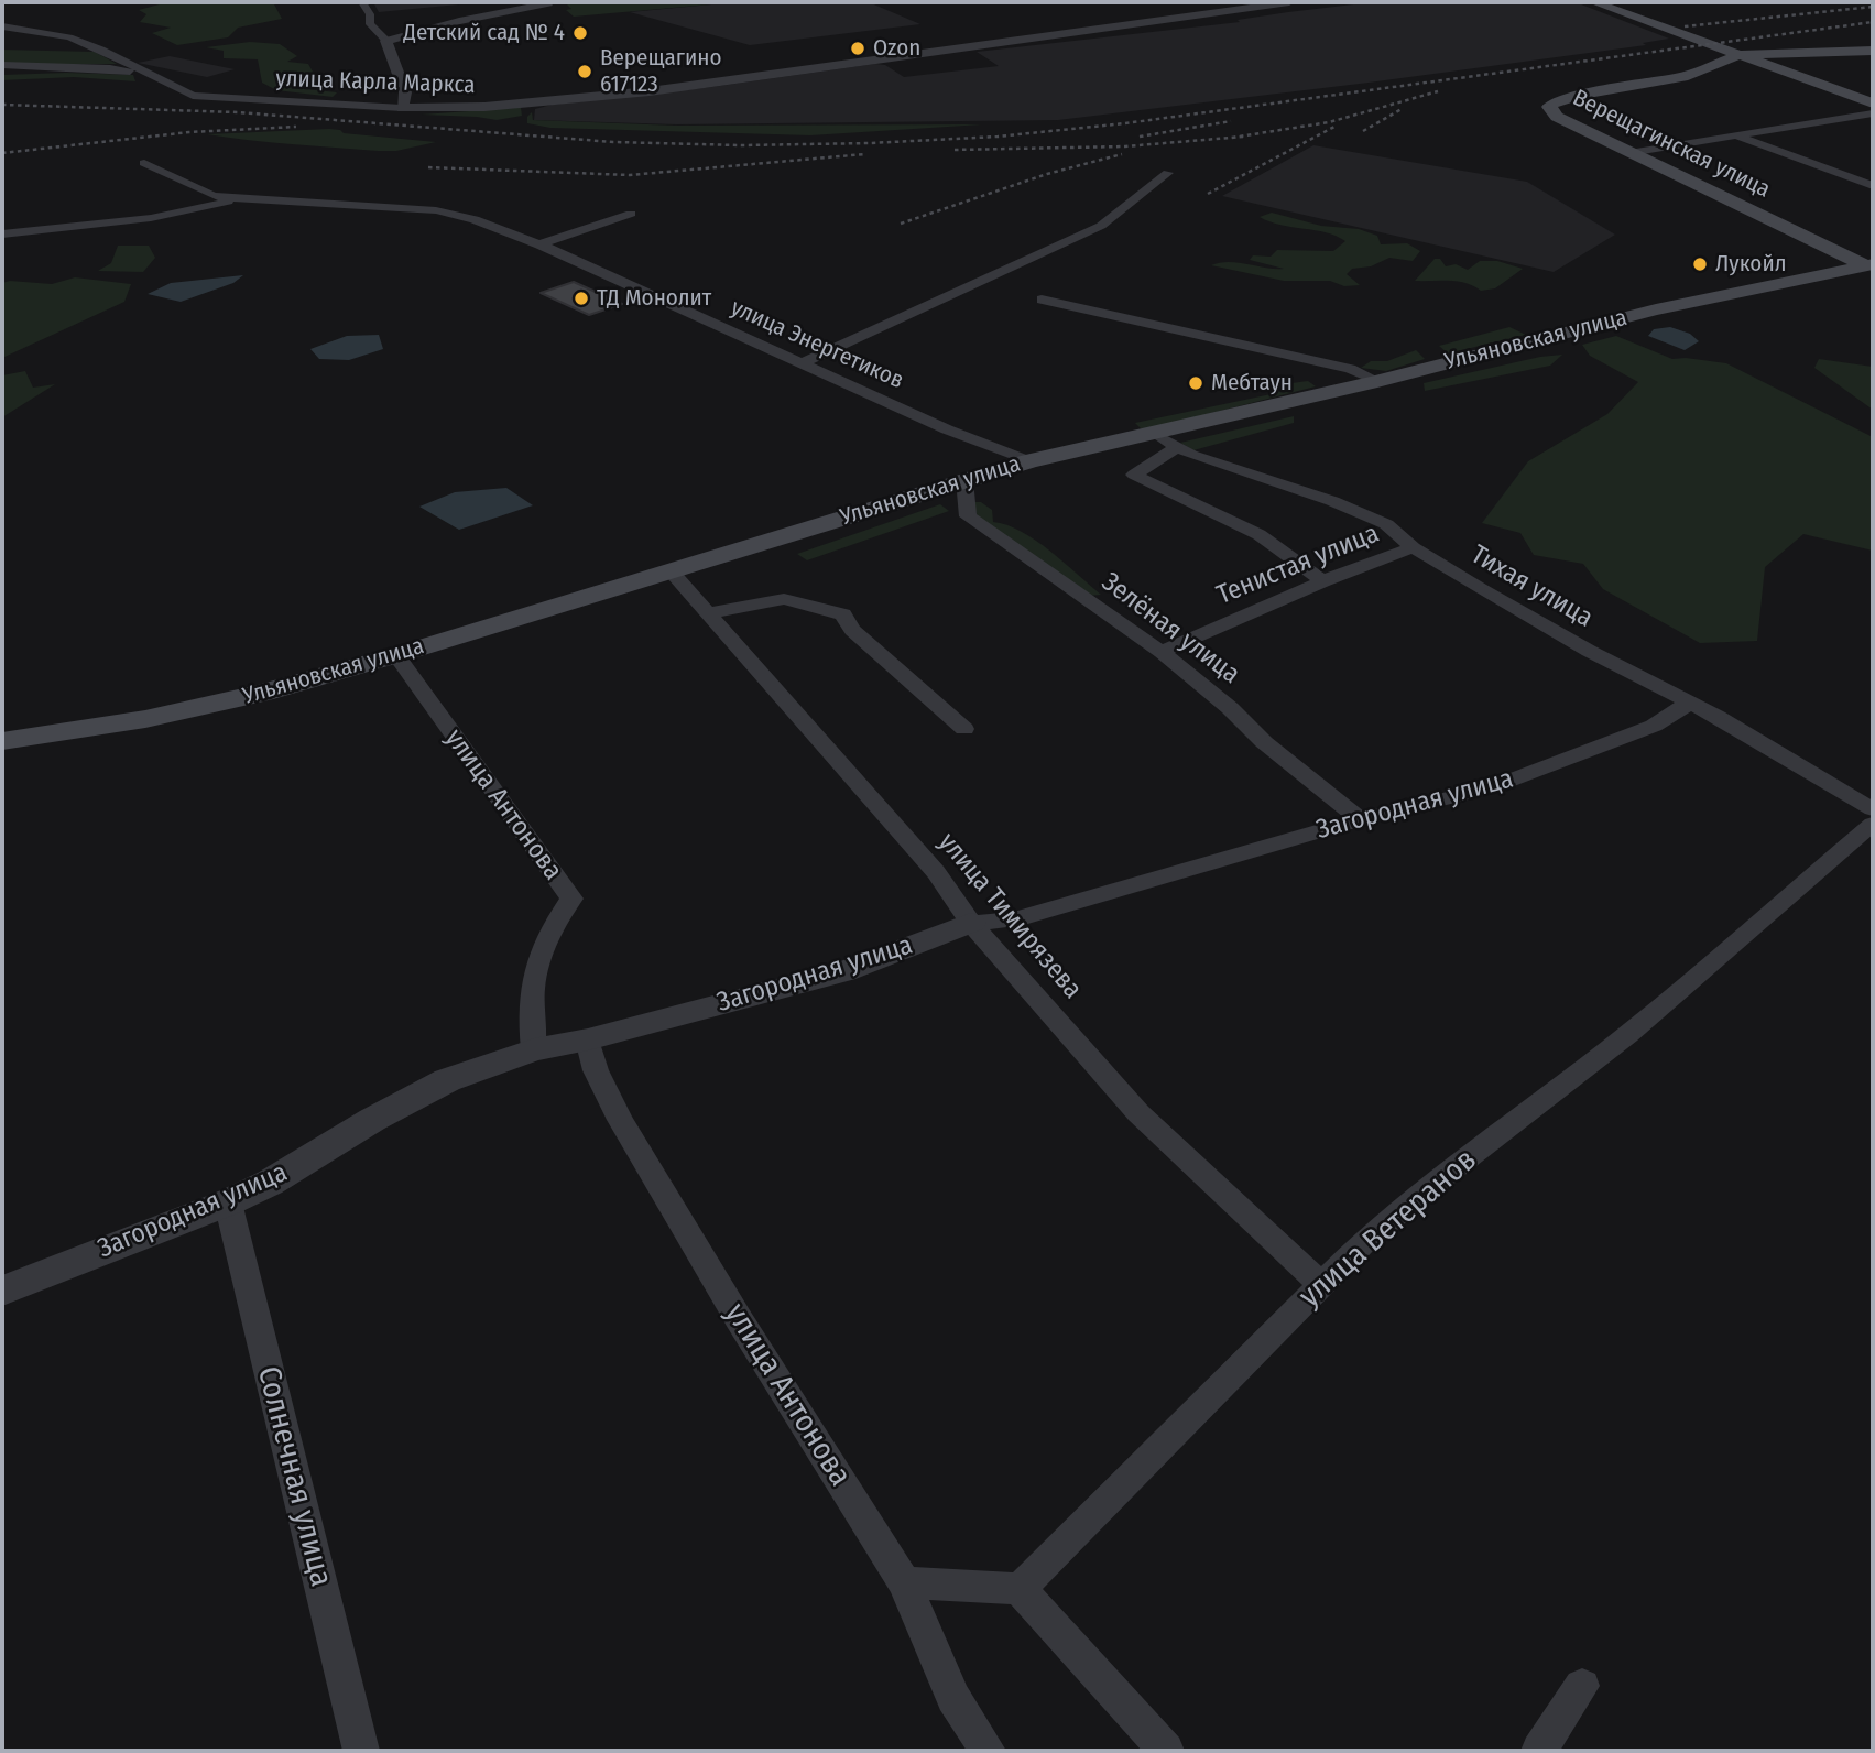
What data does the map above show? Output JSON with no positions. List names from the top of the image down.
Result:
{
  "streets": {
    "main road": ["Верещагинская улица", "Ульяновская улица"],
    "street": [
      "улица Карла Маркса",
      "улица Энергетиков",
      "Тенистая улица",
      "Тихая улица",
      "Зелёная улица",
      "улица Антонова",
      "Загородная улица",
      "улица Тимирязева",
      "улица Ветеранов",
      "Солнечная улица"
    ]
  },
  "crossings": [
    ["Верещагинская улица", "Ульяновская улица"],
    ["Ульяновская улица", "улица Энергетиков"],
    ["Ульяновская улица", "Тихая улица"],
    ["Ульяновская улица", "Зелёная улица"],
    ["Ульяновская улица", "улица Антонова"],
    ["Ульяновская улица", "улица Тимирязева"],
    ["Тенистая улица", "Тихая улица"],
    ["Тенистая улица", "Зелёная улица"],
    ["Тихая улица", "Загородная улица"],
    ["Зелёная улица", "Загородная улица"],
    ["улица Антонова", "Загородная улица"],
    ["Загородная улица", "улица Тимирязева"],
    ["Загородная улица", "Солнечная улица"],
    ["улица Тимирязева", "улица Ветеранов"]
  ],
  "places": [
    "Детский сад № 4",
    "Ozon",
    "Верещагино 617123",
    "Лукойл",
    "ТД Монолит",
    "Мебтаун"
  ]
}
